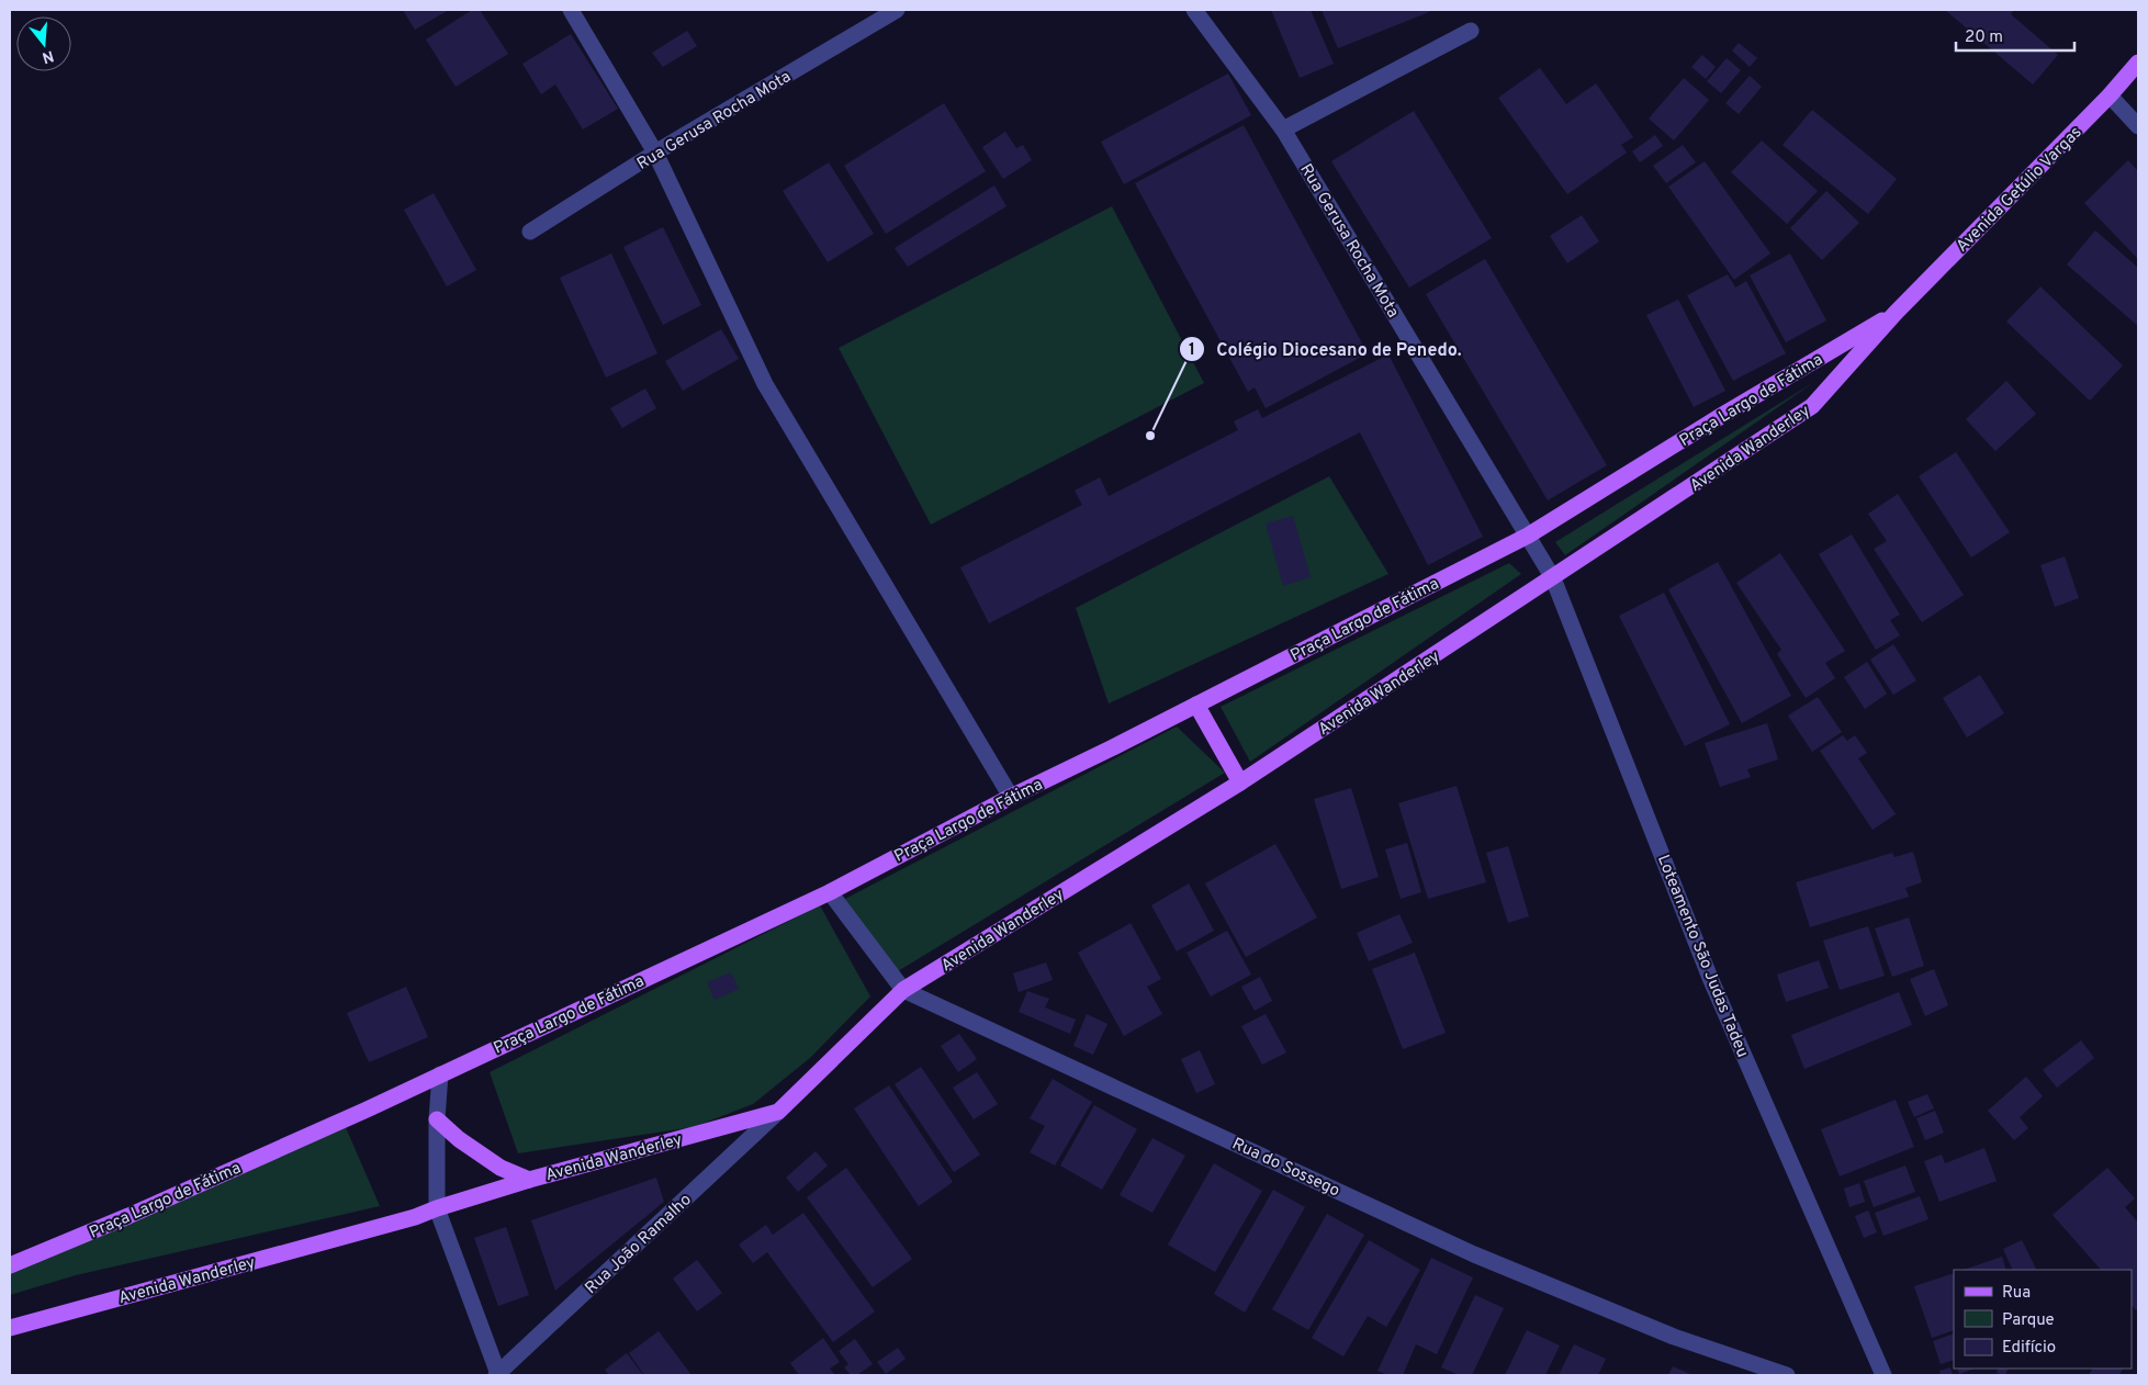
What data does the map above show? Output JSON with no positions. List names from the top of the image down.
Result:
{
  "streets": {
    "main road": ["Avenida Getúlio Vargas", "Praça Largo de Fátima", "Avenida Wanderley"],
    "street": [
      "Rua Gerusa Rocha Mota",
      "Loteamento São Judas Tadeu",
      "Rua do Sossego",
      "Rua João Ramalho"
    ]
  },
  "crossings": [
    ["Rua Gerusa Rocha Mota", "Praça Largo de Fátima"],
    ["Rua Gerusa Rocha Mota", "Loteamento São Judas Tadeu"],
    ["Avenida Getúlio Vargas", "Praça Largo de Fátima"],
    ["Avenida Getúlio Vargas", "Avenida Wanderley"],
    ["Praça Largo de Fátima", "Avenida Wanderley"],
    ["Praça Largo de Fátima", "Loteamento São Judas Tadeu"],
    ["Praça Largo de Fátima", "Rua do Sossego"],
    ["Avenida Wanderley", "Loteamento São Judas Tadeu"],
    ["Avenida Wanderley", "Rua do Sossego"],
    ["Avenida Wanderley", "Rua João Ramalho"]
  ],
  "places": ["Colégio Diocesano de Penedo."],
  "legend": ["Rua", "Parque", "Edifício"],
  "scale_bar": "20 m",
  "north": "bottom"
}
